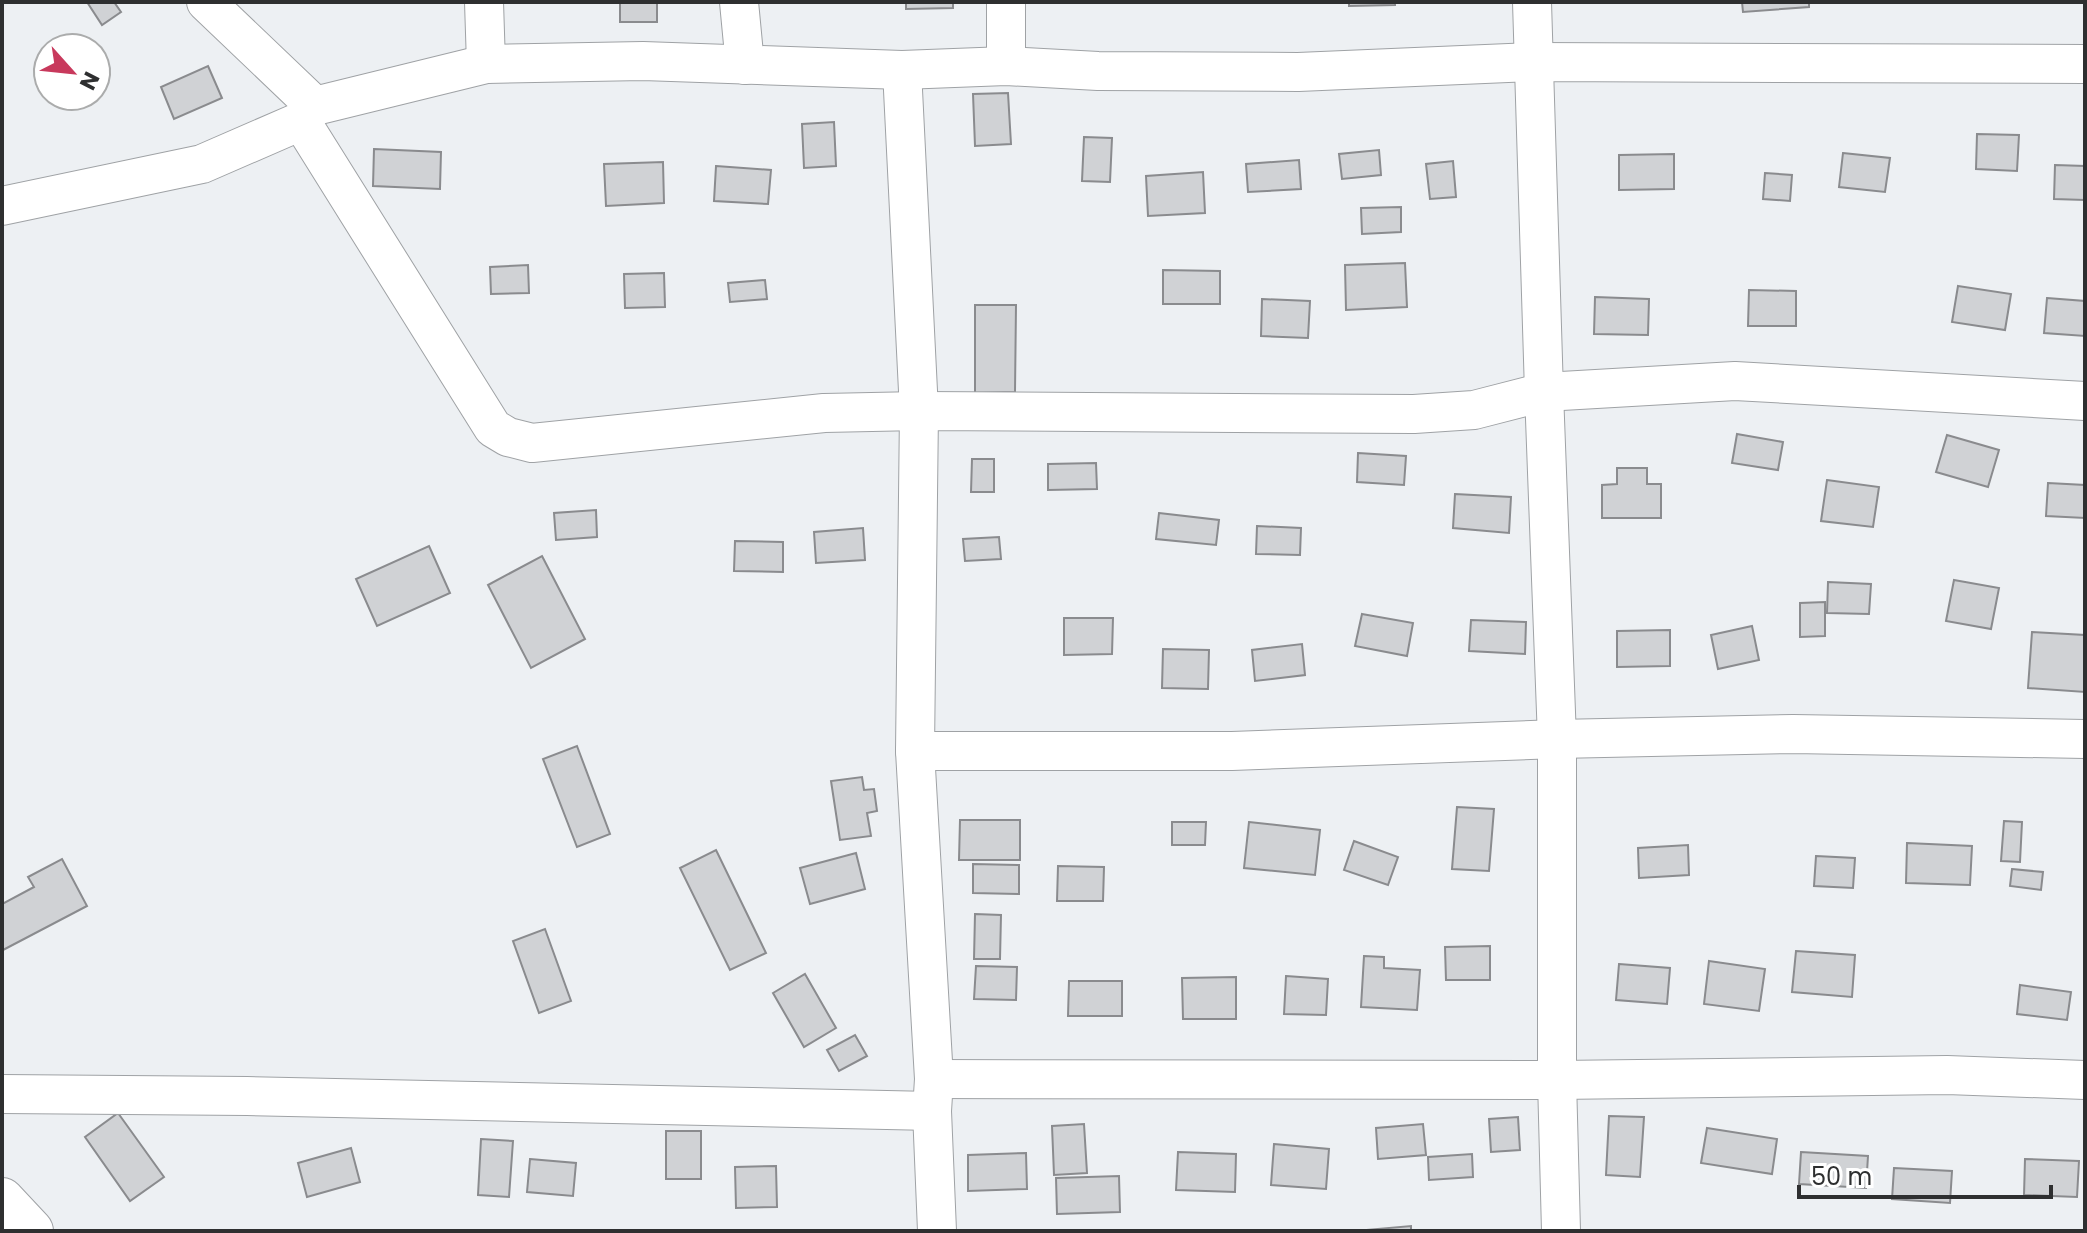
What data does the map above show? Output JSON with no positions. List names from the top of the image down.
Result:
{
  "scale_bar": "50 m",
  "north": "bottom right"
}
